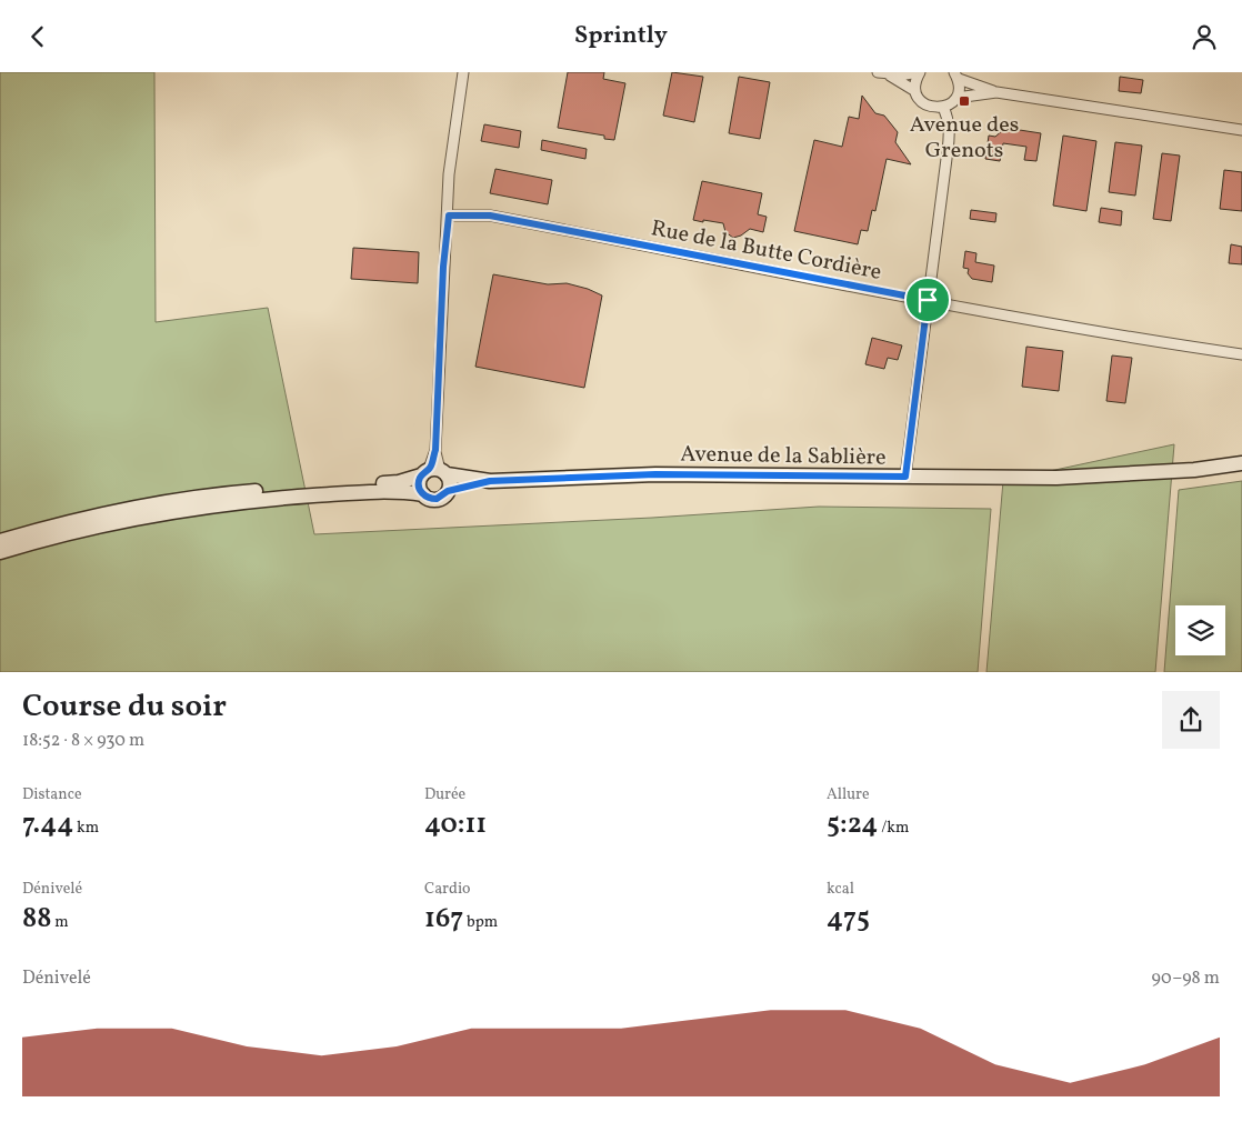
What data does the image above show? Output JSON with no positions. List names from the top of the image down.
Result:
{
  "streets": {
    "main road": ["Avenue de la Sablière"],
    "street": ["Rue de la Butte Cordière"]
  },
  "places": {
    "transit": ["Avenue des Grenots"]
  },
  "page": {
    "header": "Sprintly",
    "heading": ["Course du soir", "18:52 · 8 × 930 m"],
    "stats": [
      ["Distance", "7.44 km"],
      ["Durée", "40:11"],
      ["Allure", "5:24 /km"],
      ["Dénivelé", "88 m"],
      ["Cardio", "167 bpm"],
      ["kcal", "475"]
    ],
    "chart": ["Dénivelé", "90–98 m"]
  }
}
